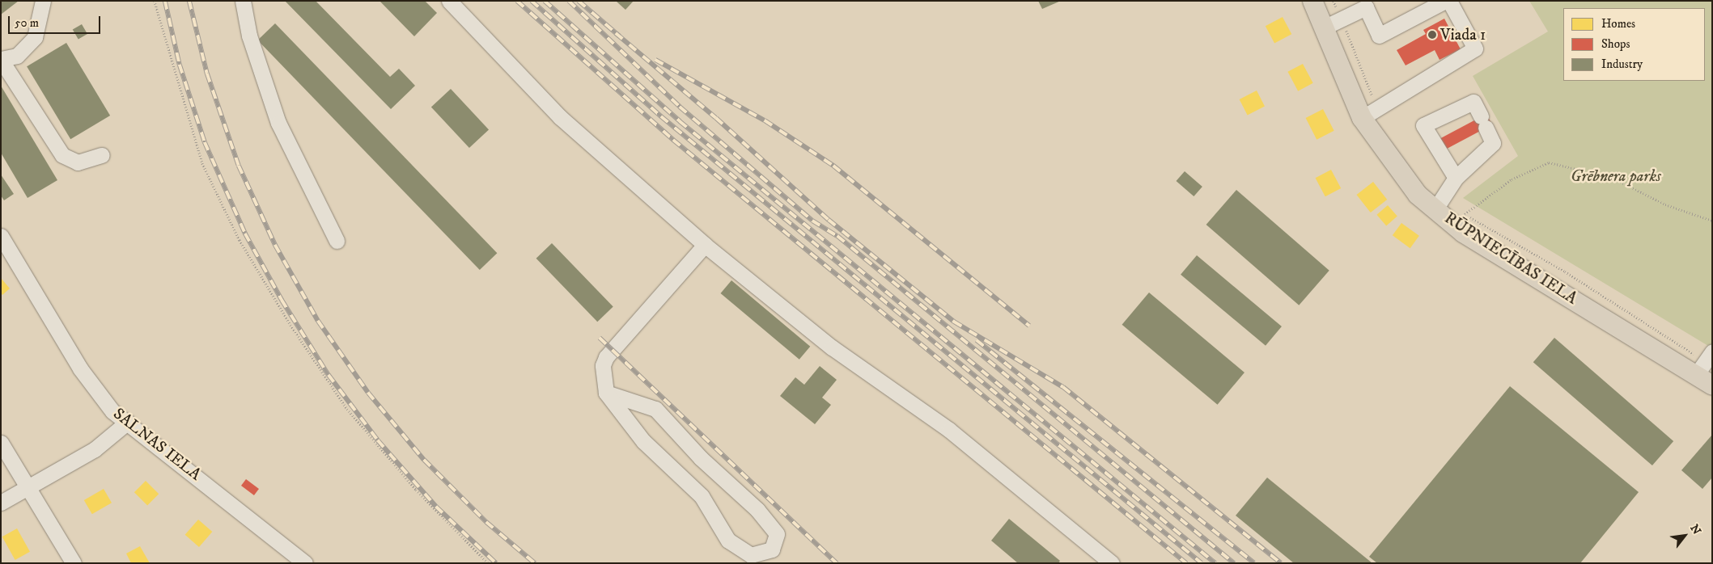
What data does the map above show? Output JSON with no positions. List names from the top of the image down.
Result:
{
  "streets": {
    "main road": ["RŪPNIECĪBAS IELA"],
    "street": ["SALNAS IELA"]
  },
  "parks": ["Grēbnera parks"],
  "places": ["Viada 1"],
  "legend": ["Homes", "Shops", "Industry"],
  "scale_bar": "50 m",
  "north": "top right"
}
